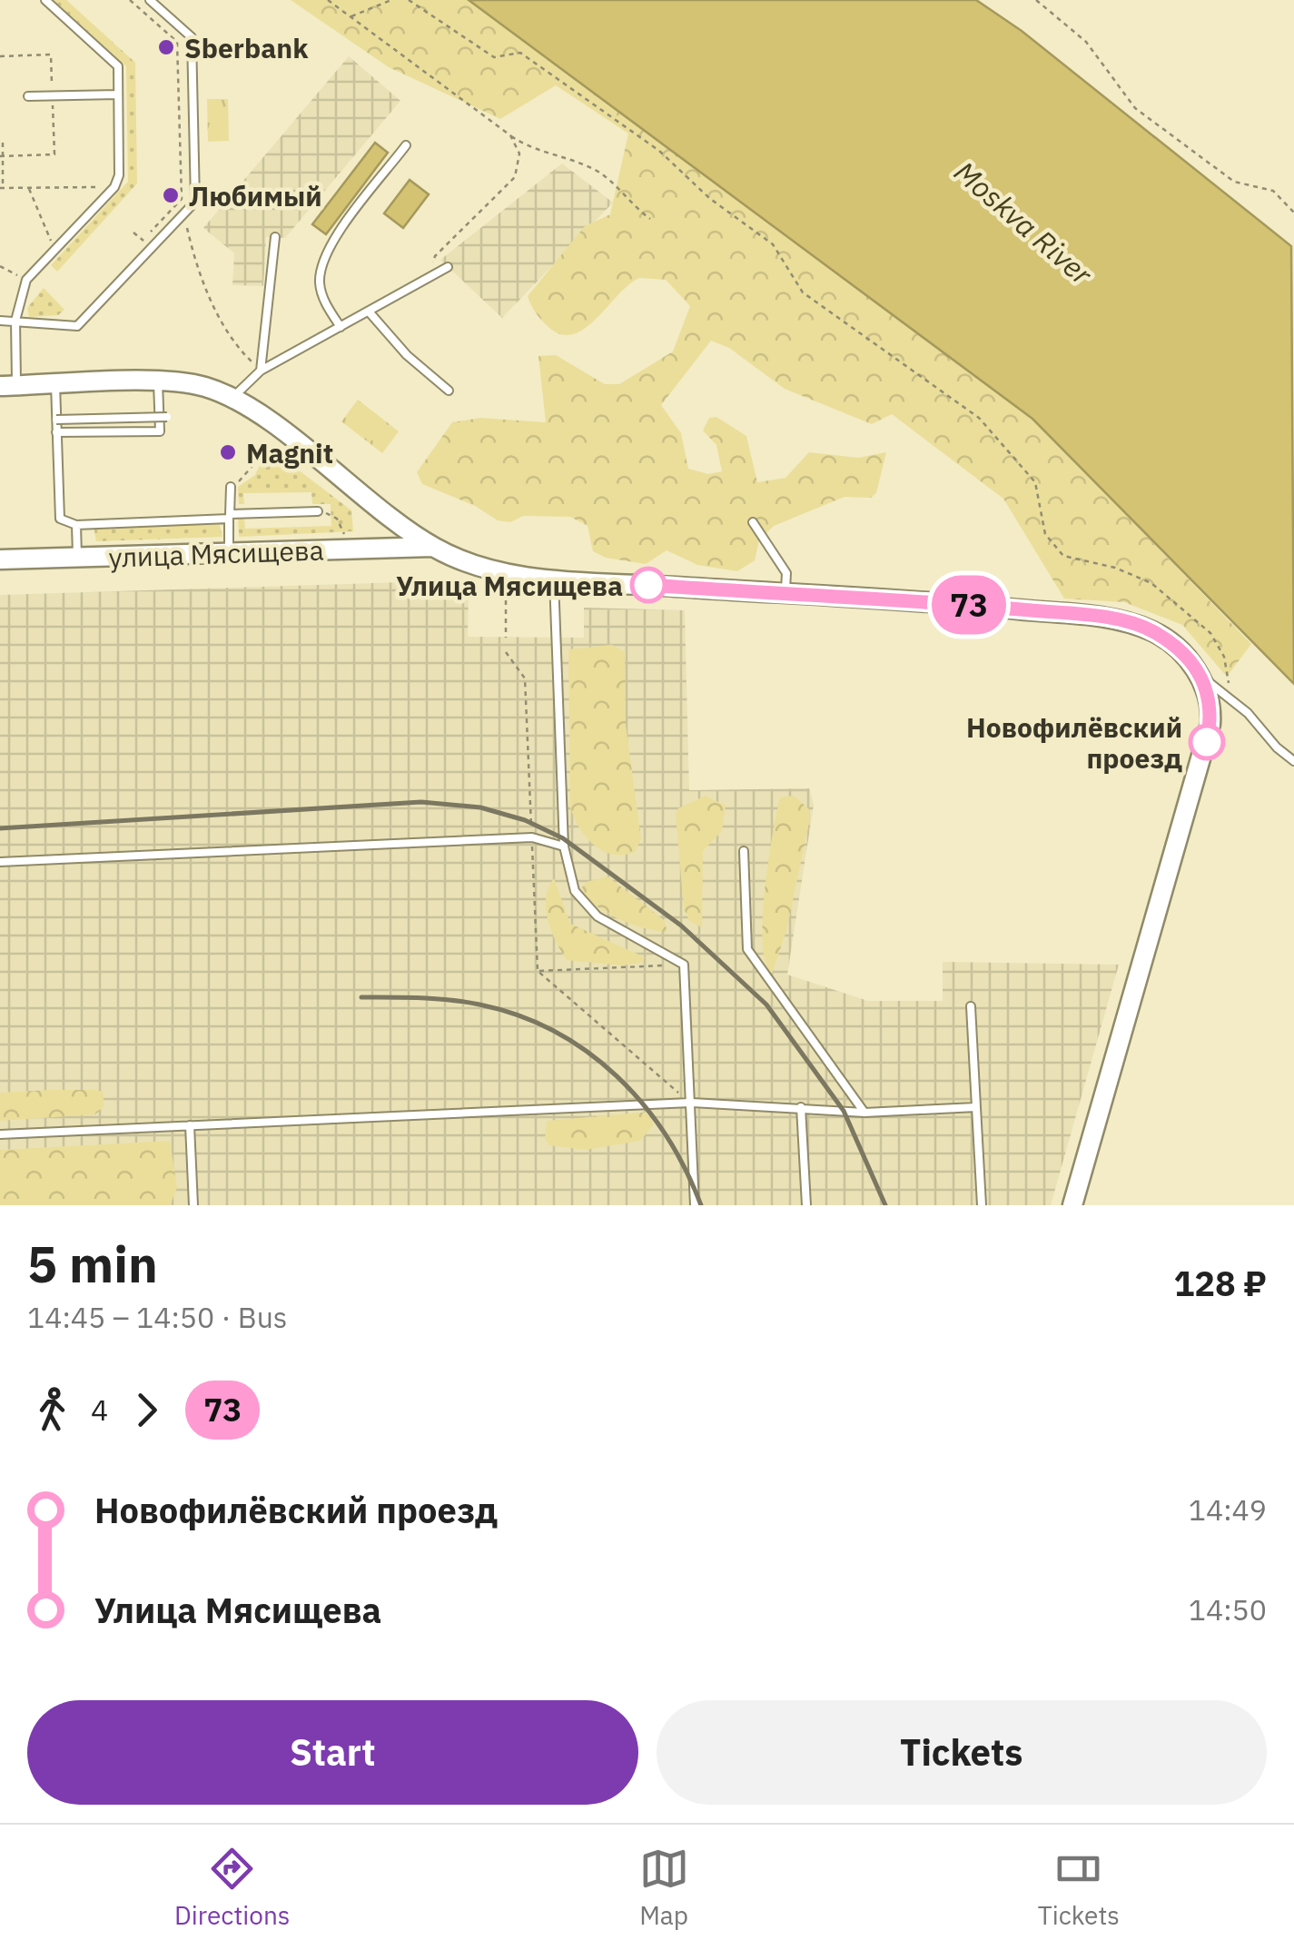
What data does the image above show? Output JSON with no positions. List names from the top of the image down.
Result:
{
  "streets": {
    "street": ["улица Мясищева"]
  },
  "water": ["Moskva River"],
  "places": [
    "Sberbank",
    "Любимый",
    "Magnit",
    "Улица Мясищева",
    "Новофилёвский проезд"
  ],
  "lines": ["bus line 73"],
  "page": {
    "on_map": "73",
    "heading": ["5 min", "14:45 – 14:50 · Bus", "128 ₽"],
    "legs": ["4", "73"],
    "list": [
      {
        "name": "Новофилёвский проезд",
        "value": "14:49"
      },
      {
        "name": "Улица Мясищева",
        "value": "14:50"
      }
    ],
    "buttons": ["Start", "Tickets"],
    "tabs": ["Directions", "Map", "Tickets"]
  }
}
